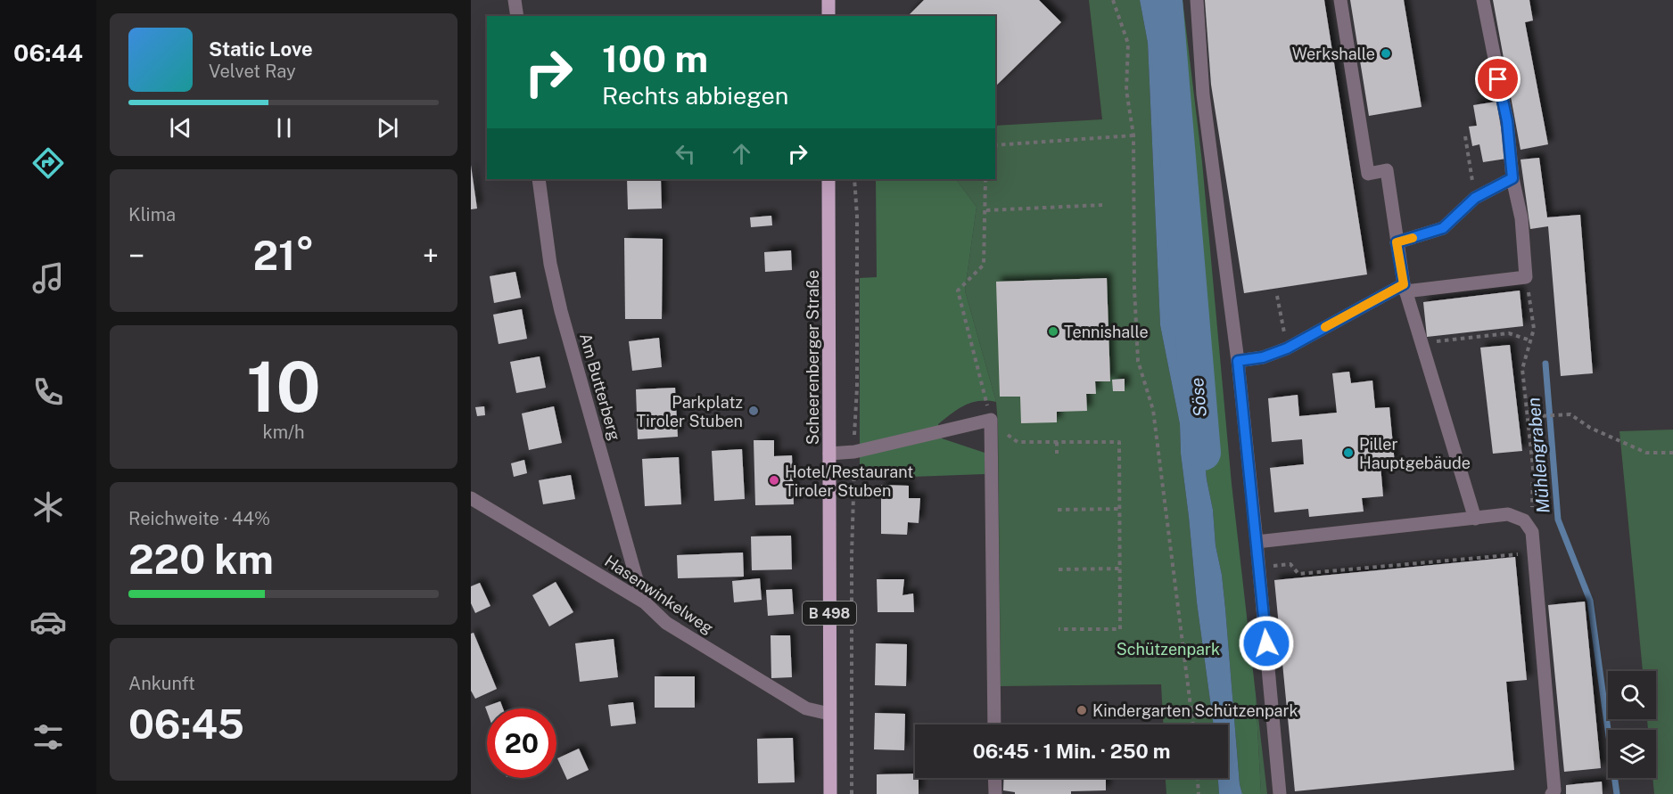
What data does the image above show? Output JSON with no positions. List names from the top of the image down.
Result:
{
  "streets": {
    "main road": ["Scheerenberger Straße", "B 498"],
    "street": ["Am Butterberg", "Hasenwinkelweg"]
  },
  "crossings": [
    ["Scheerenberger Straße", "Hasenwinkelweg"],
    ["Am Butterberg", "Hasenwinkelweg"]
  ],
  "water": ["Söse", "Mühlengraben"],
  "parks": ["Schützenpark"],
  "places": [
    "Werkshalle",
    "Tennishalle",
    "Parkplatz Tiroler Stuben",
    "Piller Hauptgebäude",
    "Hotel/Restaurant Tiroler Stuben",
    "Kindergarten Schützenpark"
  ],
  "page": {
    "tabs": "06:44",
    "turn": ["100 m", "Rechts abbiegen"],
    "song": ["Static Love", "Velvet Ray"],
    "tile": [
      "Klima",
      ["10", "km/h"],
      ["Reichweite · 44%", "220 km"],
      ["Ankunft", "06:45"]
    ],
    "heat": ["−", "21°", "+"],
    "limit": "20",
    "trip": "06:45 · 1 Min. · 250 m"
  }
}
